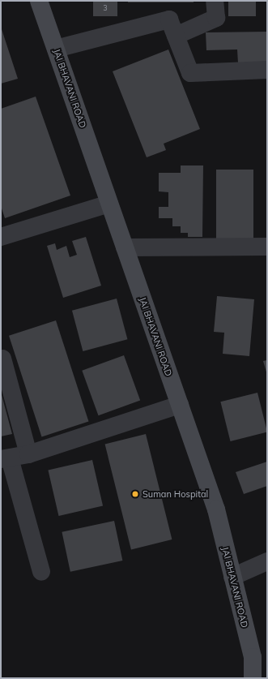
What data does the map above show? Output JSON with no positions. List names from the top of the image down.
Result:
{
  "streets": {
    "street": ["JAI BHAVANI ROAD"]
  },
  "places": ["Suman Hospital"],
  "house_numbers": ["3"]
}
